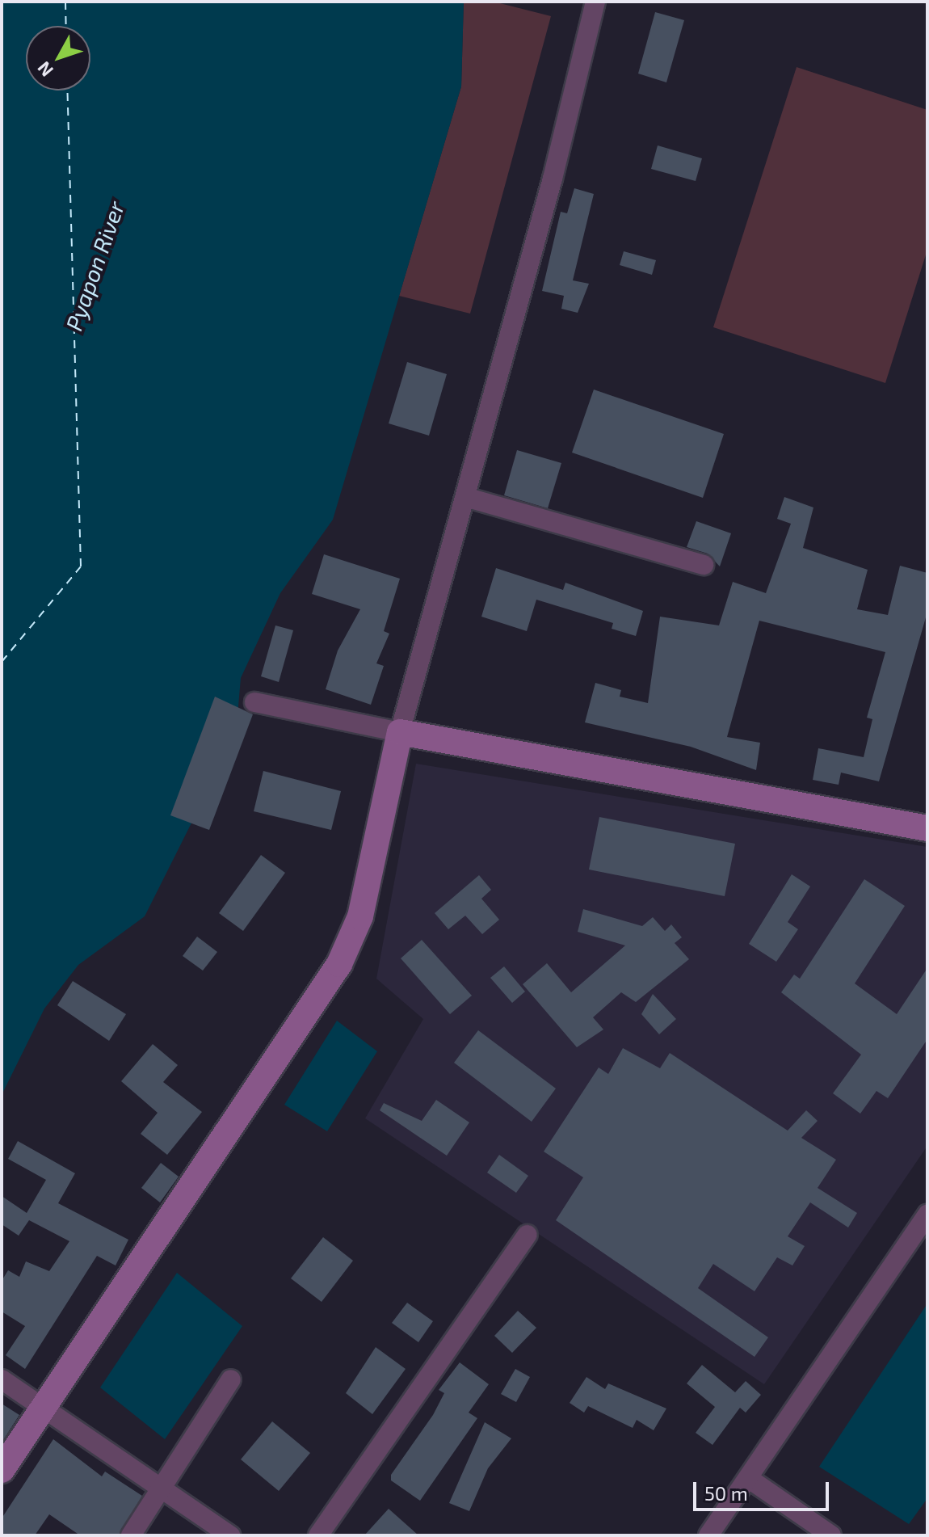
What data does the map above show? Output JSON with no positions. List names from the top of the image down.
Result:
{
  "water": ["Pyapon River"],
  "scale_bar": "50 m",
  "north": "bottom left"
}
